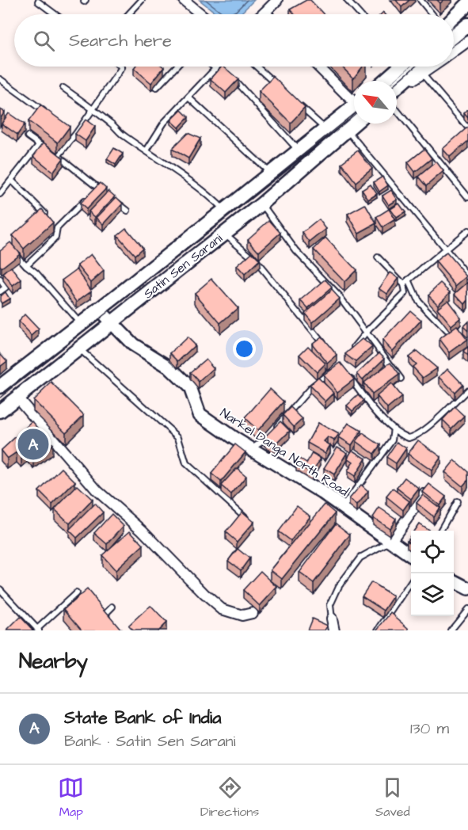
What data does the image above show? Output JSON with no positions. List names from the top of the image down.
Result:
{
  "streets": {
    "main road": ["Satin Sen Sarani"],
    "street": ["Narkel Danga North Road"]
  },
  "crossings": [
    ["Satin Sen Sarani", "Narkel Danga North Road"]
  ],
  "north": "top left",
  "page": {
    "search": "Search here",
    "pins": "A",
    "heading": "Nearby",
    "list": [
      {
        "mark": "A",
        "name": "State Bank of India",
        "note": "Bank · Satin Sen Sarani",
        "value": "130 m"
      }
    ],
    "nav": ["Map", "Directions", "Saved"]
  }
}
